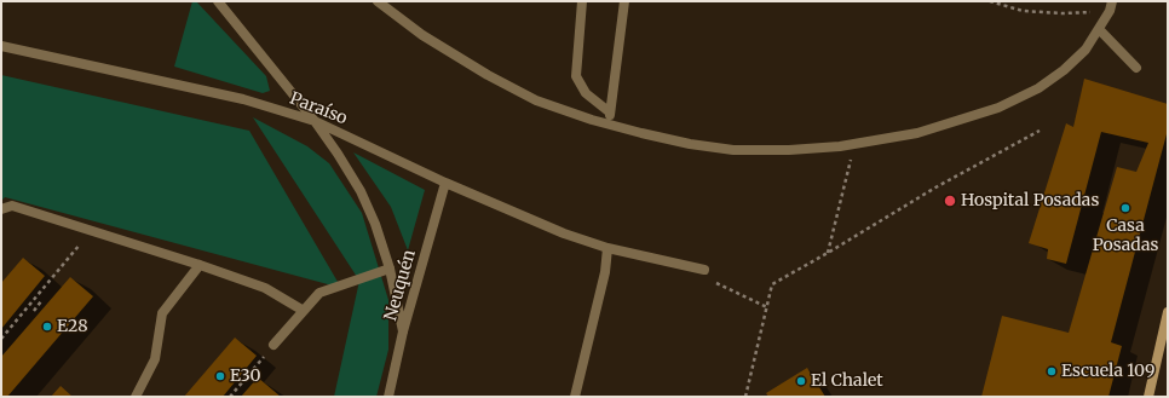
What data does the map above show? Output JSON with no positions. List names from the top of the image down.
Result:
{
  "streets": {
    "street": ["Paraíso", "Neuquén"]
  },
  "crossings": [
    ["Paraíso", "Neuquén"]
  ],
  "places": [
    "Hospital Posadas",
    "Casa Posadas",
    "E28",
    "Escuela 109",
    "E30",
    "El Chalet"
  ]
}
